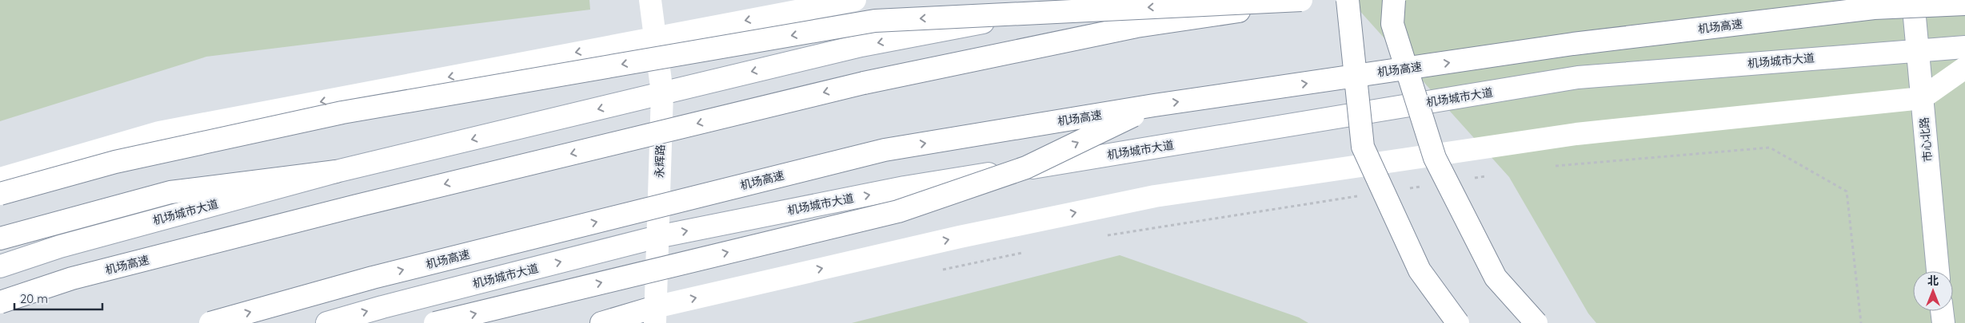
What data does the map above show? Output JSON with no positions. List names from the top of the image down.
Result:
{
  "streets": {
    "main road": [
      "机场高速",
      "机场城市大道",
      "市心北路",
      "永辉路"
    ]
  },
  "crossings": [
    ["机场城市大道", "市心北路"],
    ["机场城市大道", "永辉路"]
  ],
  "scale_bar": "20 m",
  "north": "top"
}
